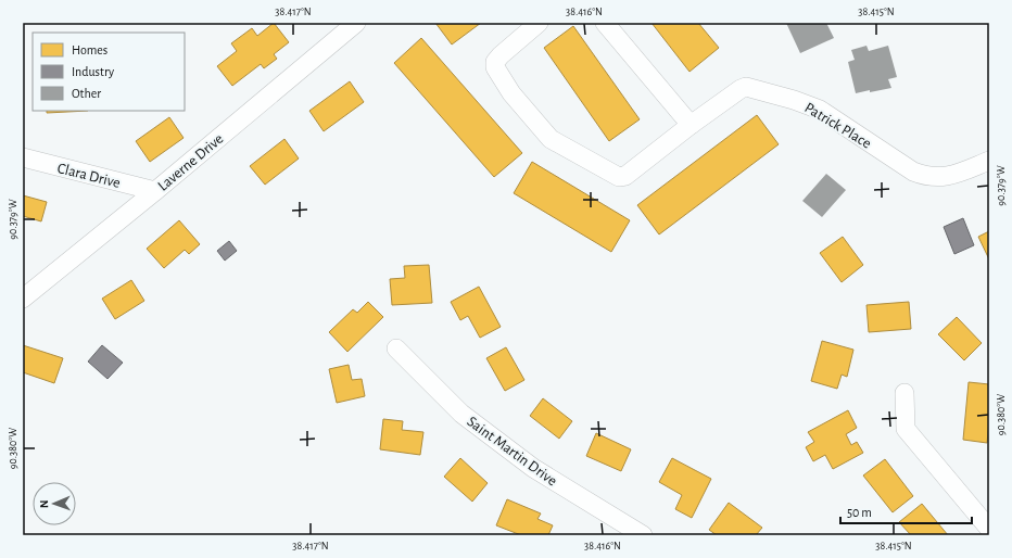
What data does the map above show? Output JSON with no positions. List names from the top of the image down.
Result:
{
  "streets": {
    "street": [
      "Patrick Place",
      "Laverne Drive",
      "Clara Drive",
      "Saint Martin Drive"
    ]
  },
  "crossings": [
    ["Laverne Drive", "Clara Drive"]
  ],
  "legend": ["Homes", "Industry", "Other"],
  "scale_bar": "50 m",
  "north": "left",
  "coordinates": [
    "38.417°N",
    "38.416°N",
    "38.415°N",
    "90.379°W",
    "90.380°W"
  ]
}
